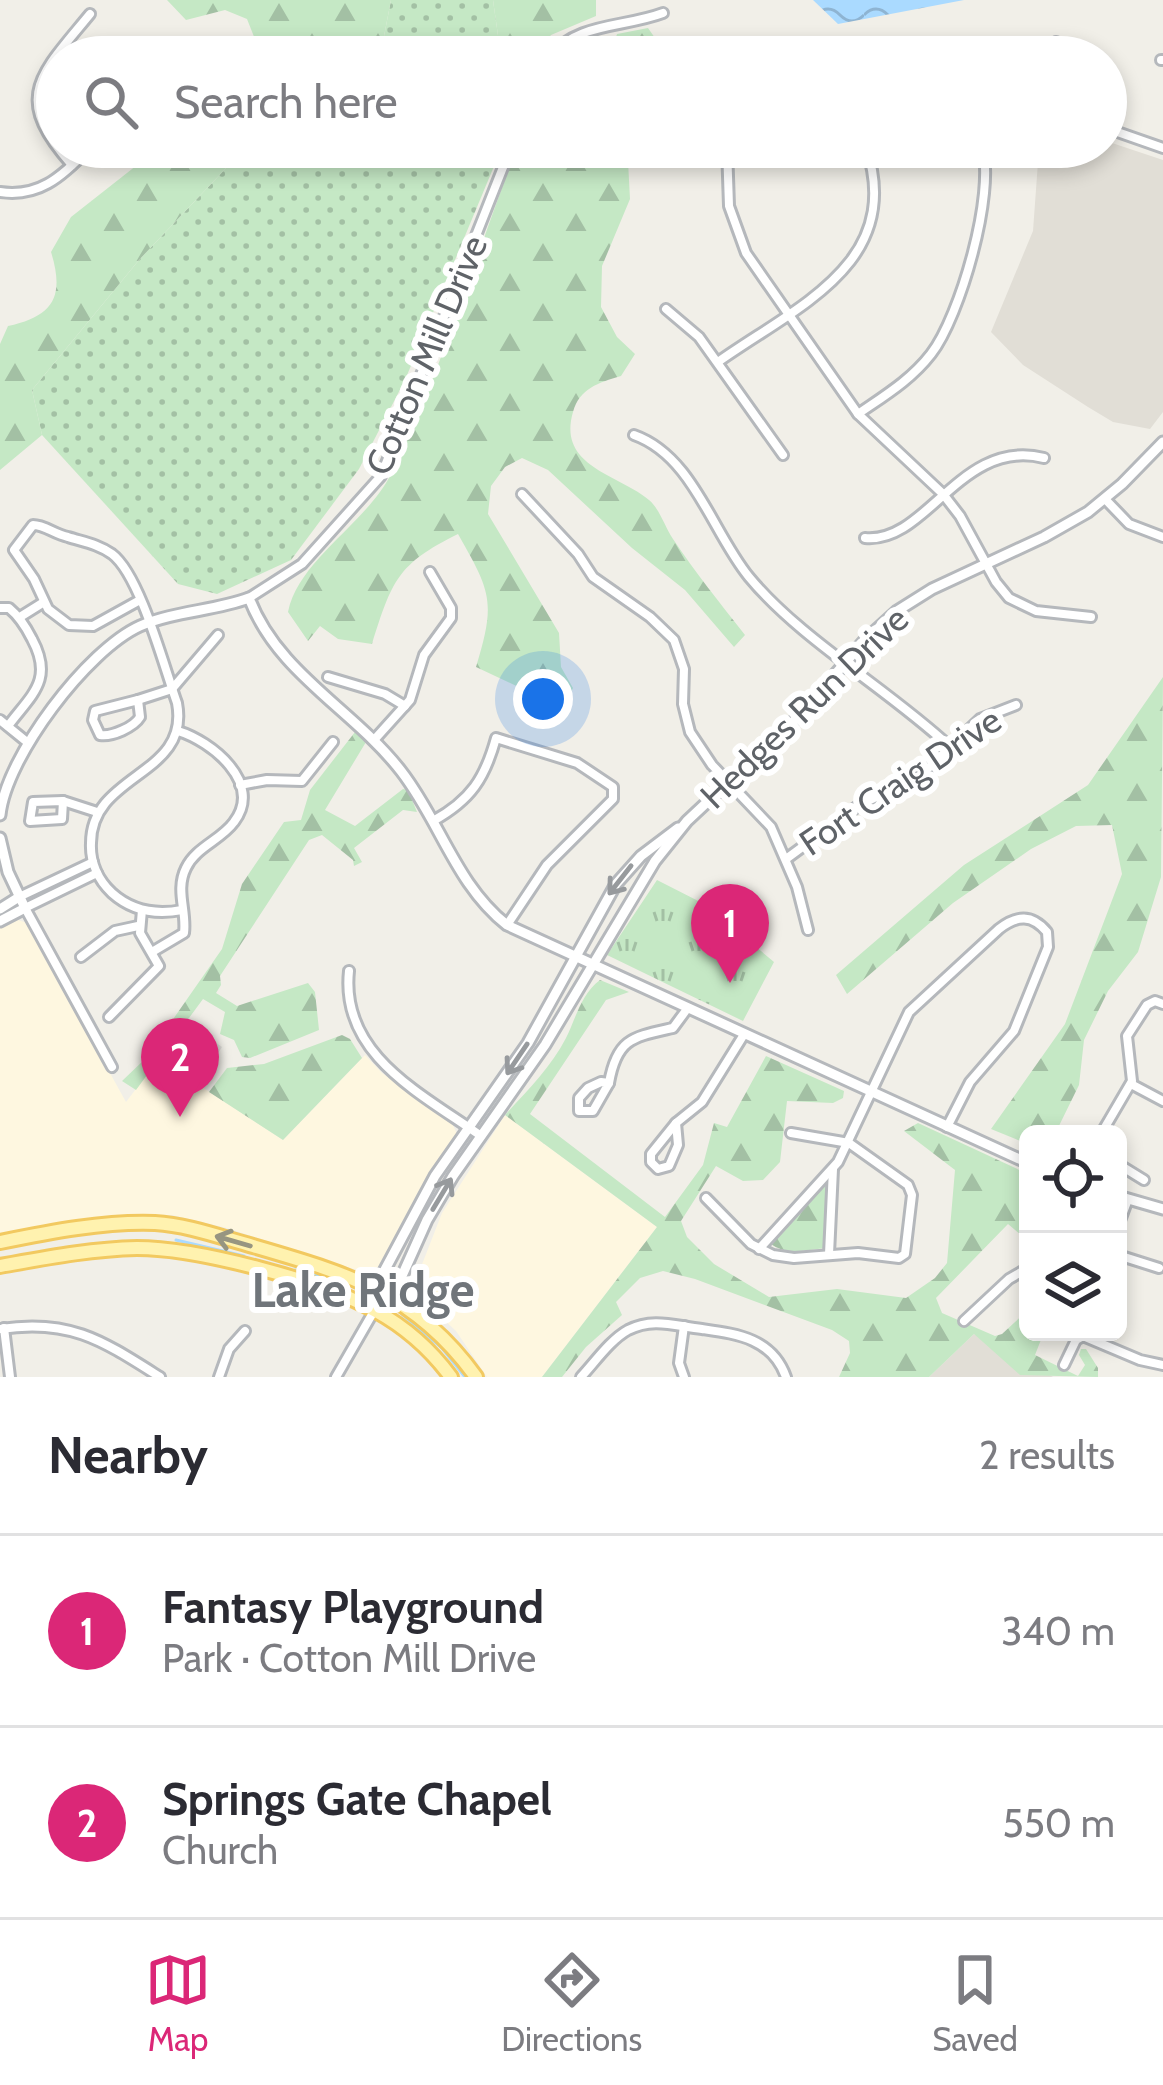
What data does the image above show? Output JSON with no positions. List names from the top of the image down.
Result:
{
  "streets": {
    "street": ["Cotton Mill Drive", "Hedges Run Drive", "Fort Craig Drive"]
  },
  "districts": ["Lake Ridge"],
  "page": {
    "search": "Search here",
    "pins": ["1", "2"],
    "heading": ["Nearby", "2 results"],
    "list": [
      {
        "mark": "1",
        "name": "Fantasy Playground",
        "note": "Park · Cotton Mill Drive",
        "value": "340 m"
      },
      {
        "mark": "2",
        "name": "Springs Gate Chapel",
        "note": "Church",
        "value": "550 m"
      }
    ],
    "nav": ["Map", "Directions", "Saved"]
  }
}
